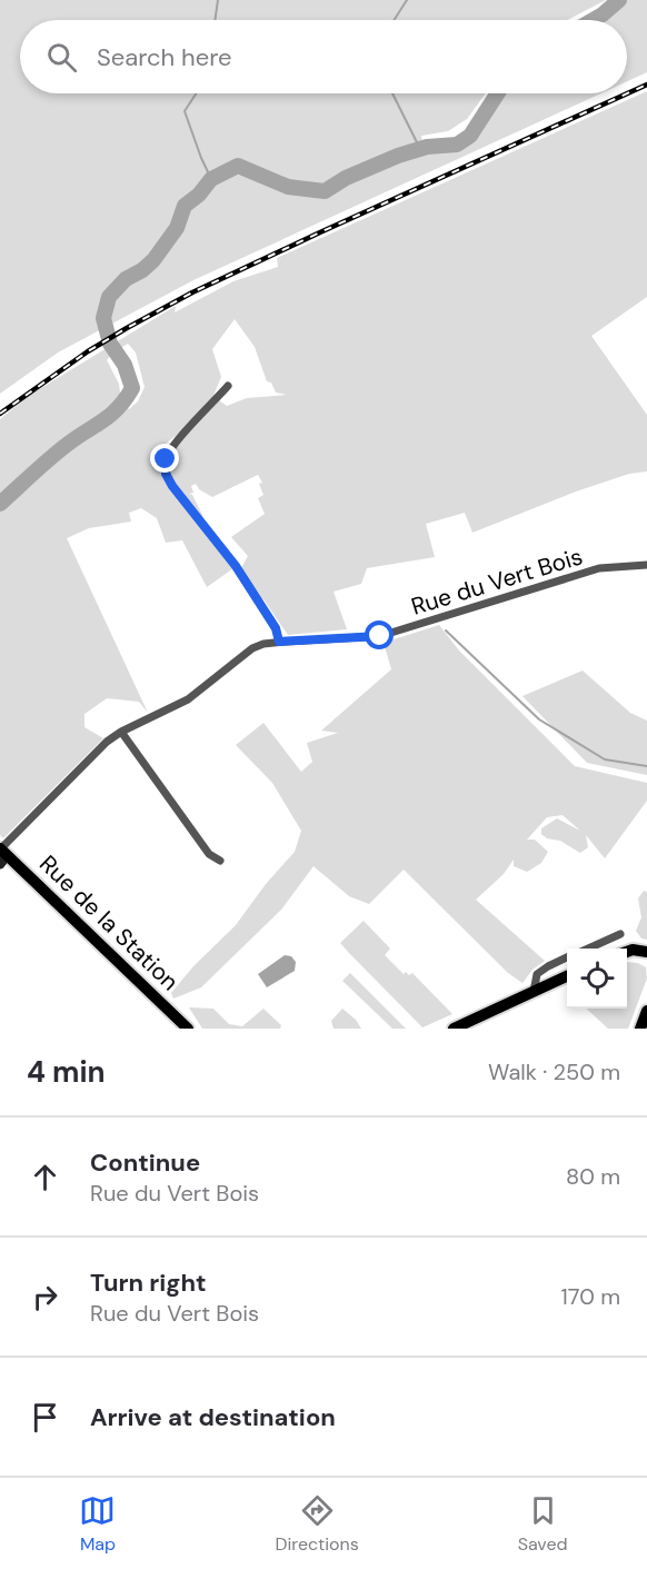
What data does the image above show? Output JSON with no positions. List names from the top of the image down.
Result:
{
  "streets": {
    "main road": ["Rue de la Station"],
    "street": ["Rue du Vert Bois"]
  },
  "crossings": [
    ["Rue du Vert Bois", "Rue de la Station"]
  ],
  "page": {
    "search": "Search here",
    "heading": ["4 min", "Walk · 250 m"],
    "list": [
      ["Continue", "Rue du Vert Bois", "80 m"],
      ["Turn right", "Rue du Vert Bois", "170 m"],
      "Arrive at destination"
    ],
    "nav": ["Map", "Directions", "Saved"]
  }
}
